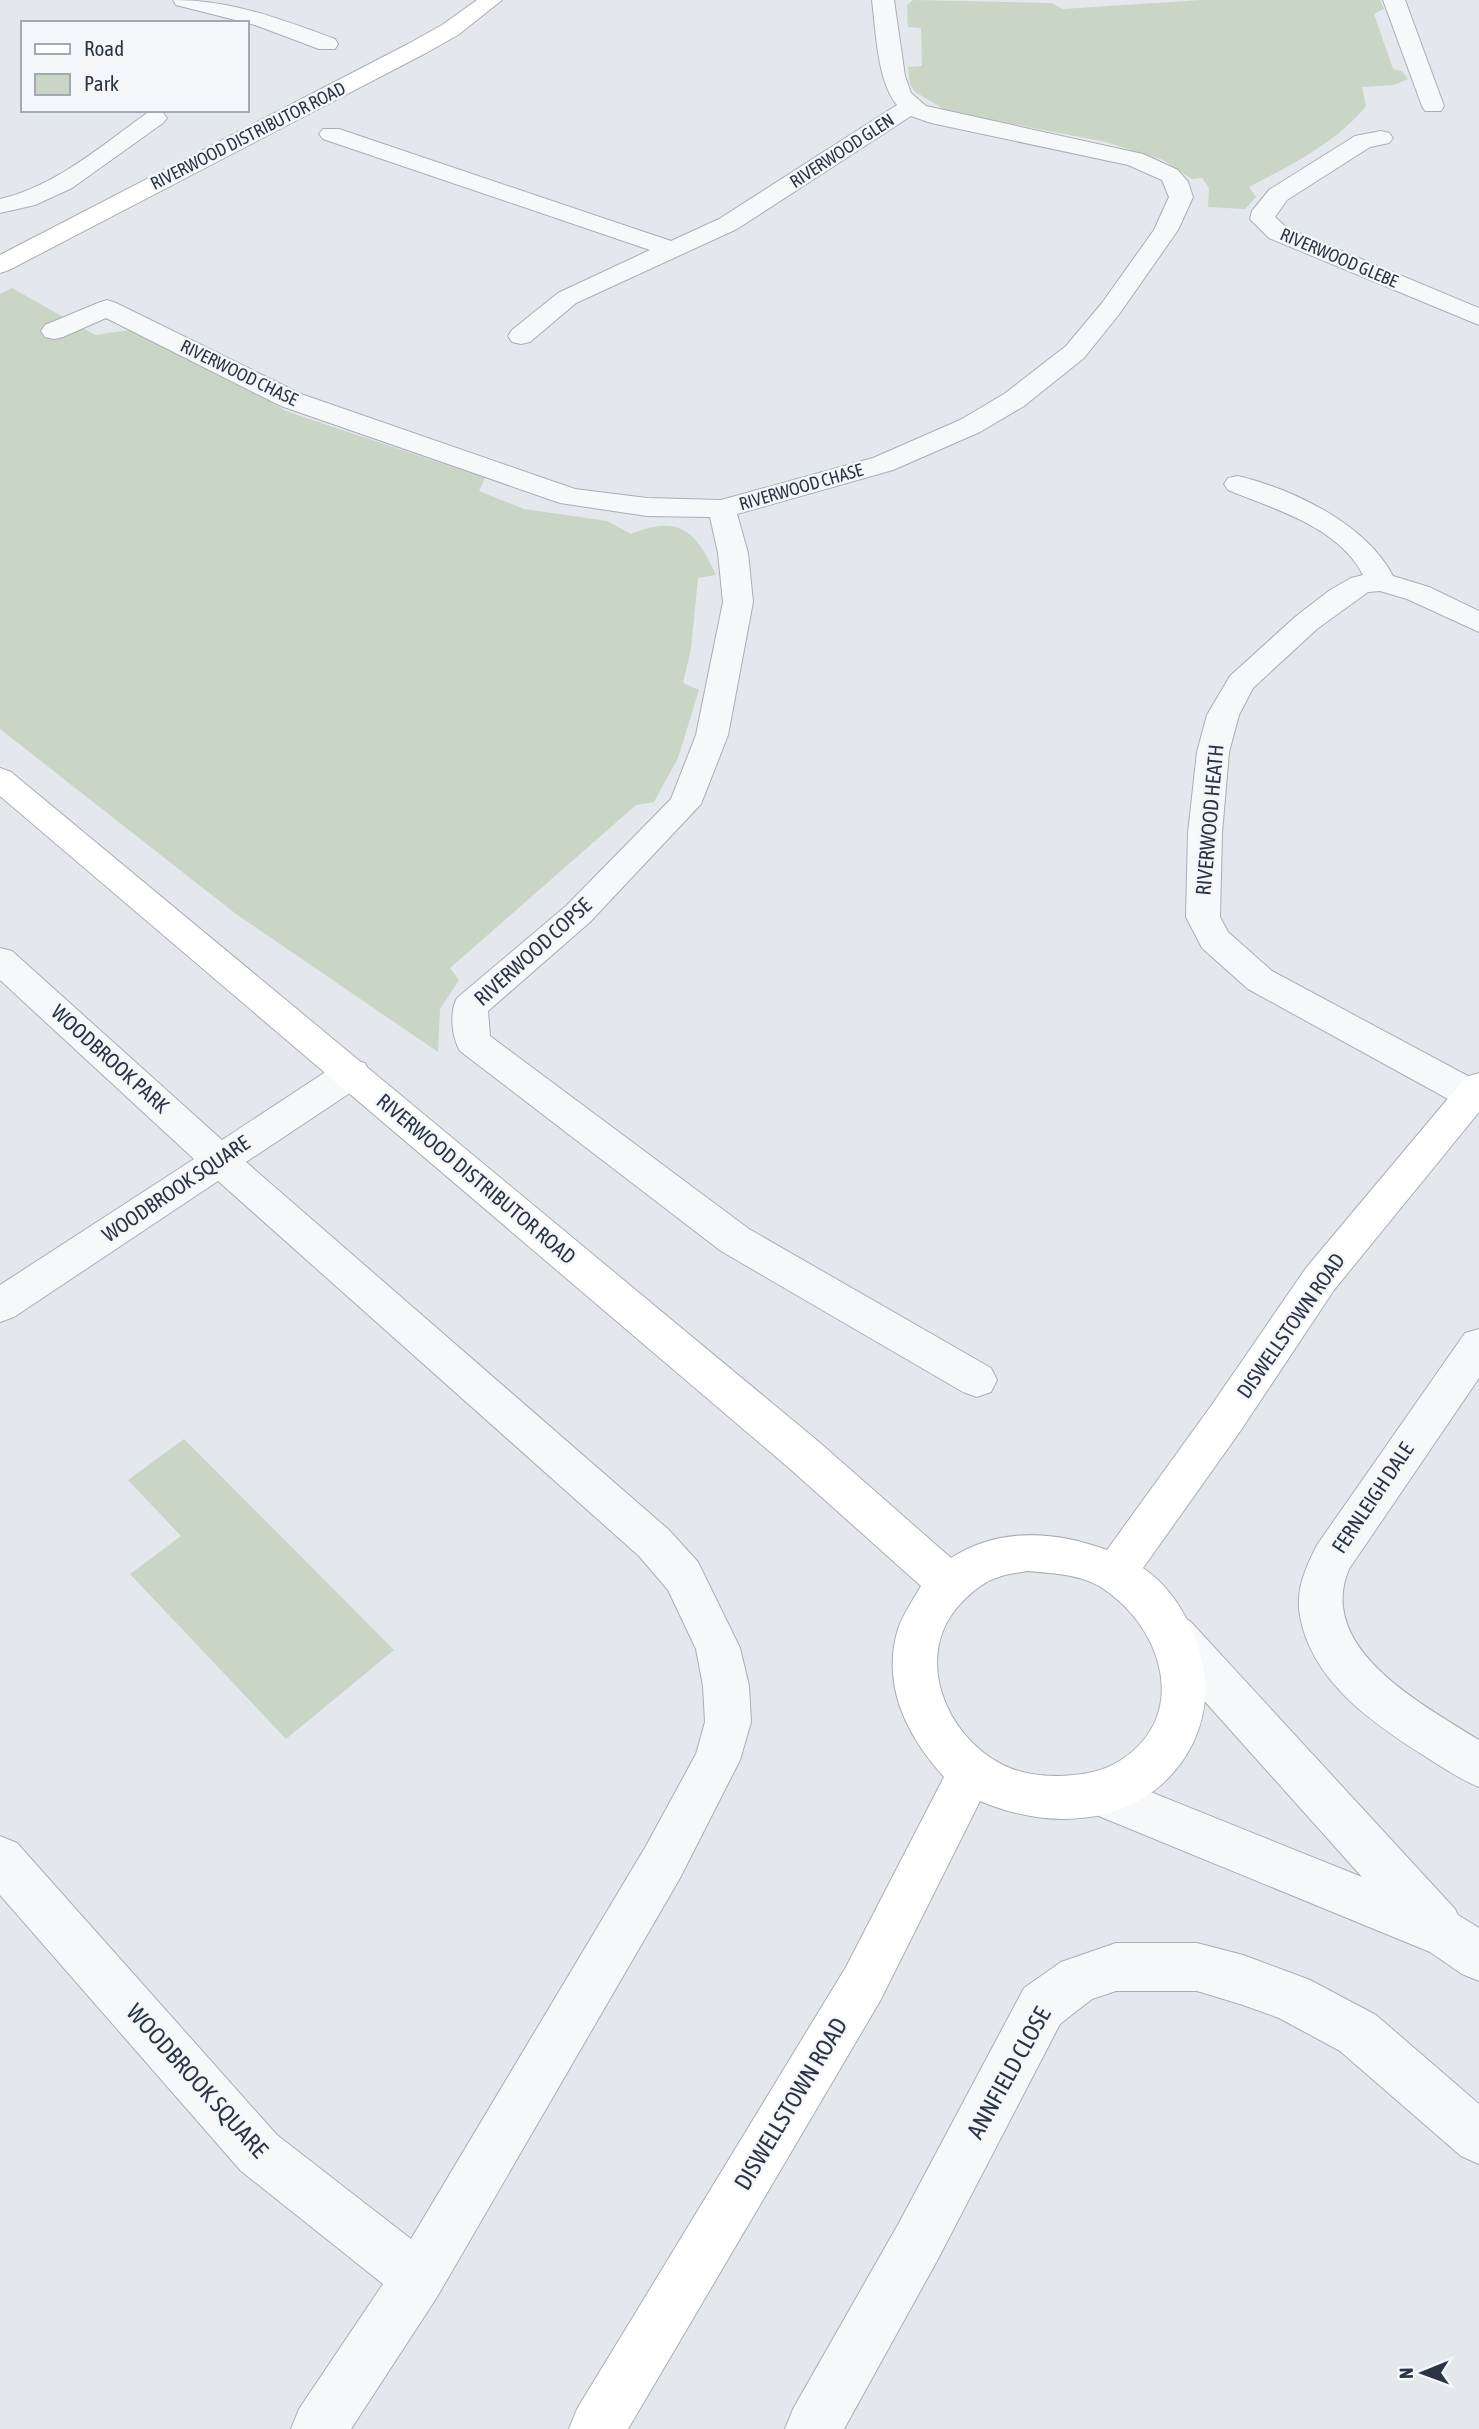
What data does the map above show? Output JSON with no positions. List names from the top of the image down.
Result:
{
  "streets": {
    "street": [
      "RIVERWOOD DISTRIBUTOR ROAD",
      "RIVERWOOD GLEN",
      "RIVERWOOD GLEBE",
      "RIVERWOOD CHASE",
      "RIVERWOOD HEATH",
      "RIVERWOOD COPSE",
      "WOODBROOK PARK",
      "WOODBROOK SQUARE",
      "DISWELLSTOWN ROAD",
      "FERNLEIGH DALE",
      "ANNFIELD CLOSE"
    ]
  },
  "crossings": [
    ["RIVERWOOD DISTRIBUTOR ROAD", "WOODBROOK SQUARE"],
    ["RIVERWOOD GLEN", "RIVERWOOD CHASE"],
    ["RIVERWOOD CHASE", "RIVERWOOD COPSE"],
    ["RIVERWOOD HEATH", "DISWELLSTOWN ROAD"],
    ["WOODBROOK PARK", "WOODBROOK SQUARE"]
  ],
  "legend": ["Road", "Park"],
  "north": "left"
}
